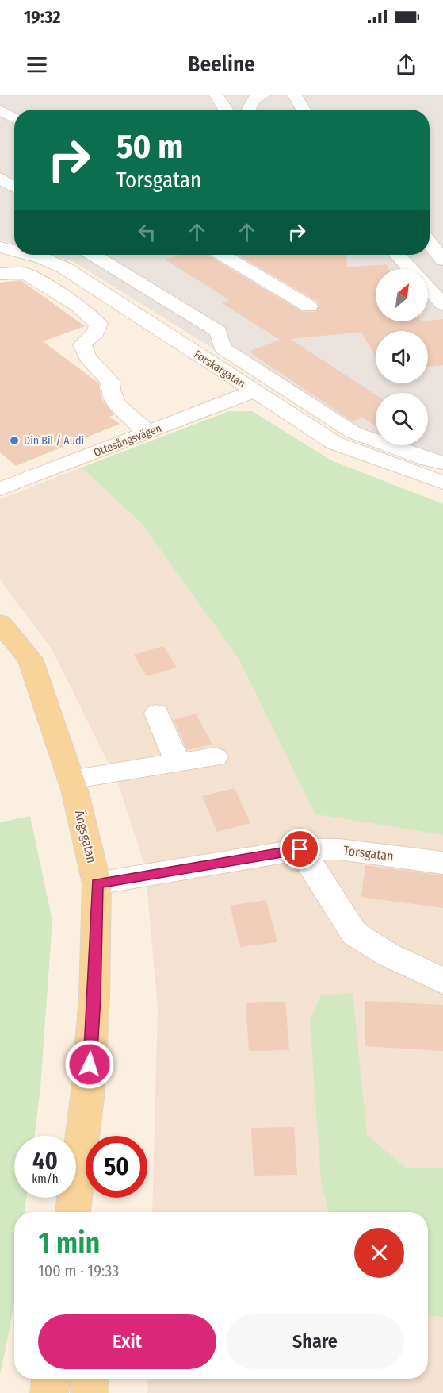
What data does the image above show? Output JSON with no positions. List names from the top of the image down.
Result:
{
  "streets": {
    "main road": ["Ängsgatan"],
    "street": ["Forskargatan", "Ottesångsvägen", "Torsgatan"]
  },
  "crossings": [
    ["Forskargatan", "Ottesångsvägen"],
    ["Ängsgatan", "Torsgatan"]
  ],
  "places": ["Din Bil / Audi"],
  "north": "top right",
  "page": {
    "status": "19:32",
    "header": "Beeline",
    "turn": ["50 m", "Torsgatan"],
    "speed": "40 km/h",
    "limit": "50",
    "heading": ["1 min", "100 m · 19:33"],
    "buttons": ["Exit", "Share"]
  }
}
